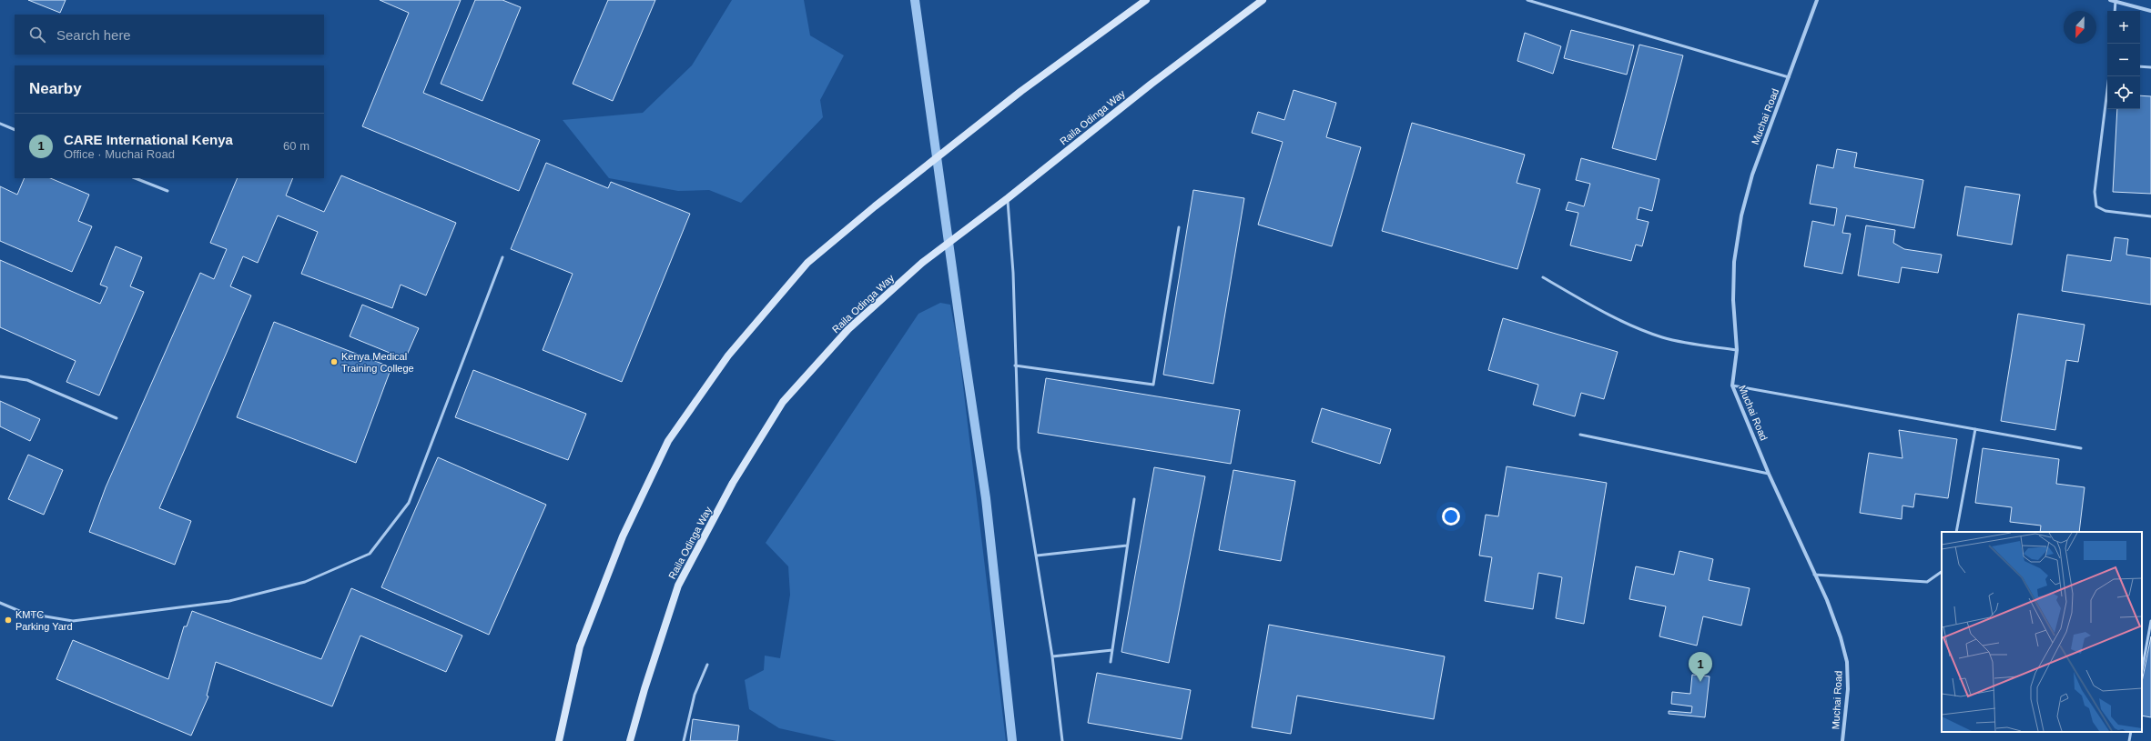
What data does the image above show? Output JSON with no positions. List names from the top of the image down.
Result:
{
  "streets": {
    "main road": ["Raila Odinga Way"],
    "street": ["Muchai Road"]
  },
  "places": ["Kenya Medical Training College", "KMTC Parking Yard"],
  "north": "bottom",
  "page": {
    "map_buttons": ["+", "−"],
    "search": "Search here",
    "heading": "Nearby",
    "list": [
      {
        "mark": "1",
        "name": "CARE International Kenya",
        "note": "Office · Muchai Road",
        "value": "60 m"
      }
    ],
    "pins": "1"
  }
}
